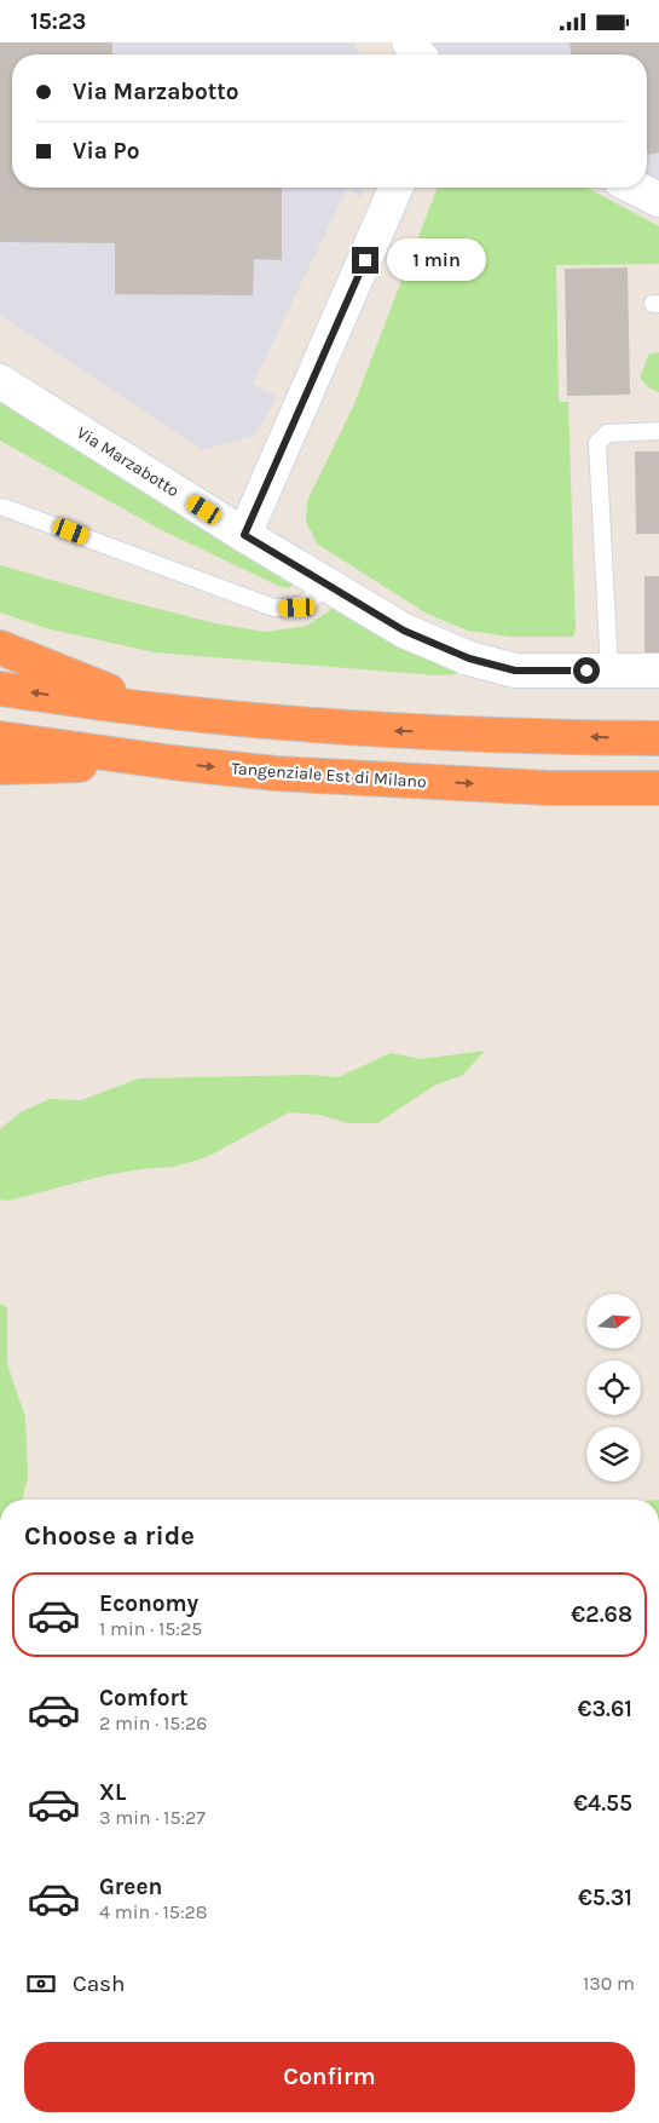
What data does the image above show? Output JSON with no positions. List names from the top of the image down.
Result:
{
  "streets": {
    "highway": ["Tangenziale Est di Milano"],
    "street": ["Via Marzabotto"]
  },
  "north": "right",
  "page": {
    "status": "15:23",
    "banner": ["Via Marzabotto", "Via Po"],
    "bubble": "1 min",
    "heading": "Choose a ride",
    "list": [
      {
        "name": "Economy",
        "note": "1 min · 15:25",
        "value": "€2.68"
      },
      {
        "name": "Comfort",
        "note": "2 min · 15:26",
        "value": "€3.61"
      },
      {
        "name": "XL",
        "note": "3 min · 15:27",
        "value": "€4.55"
      },
      {
        "name": "Green",
        "note": "4 min · 15:28",
        "value": "€5.31"
      }
    ],
    "pay": ["Cash", "130 m"],
    "buttons": "Confirm"
  }
}
